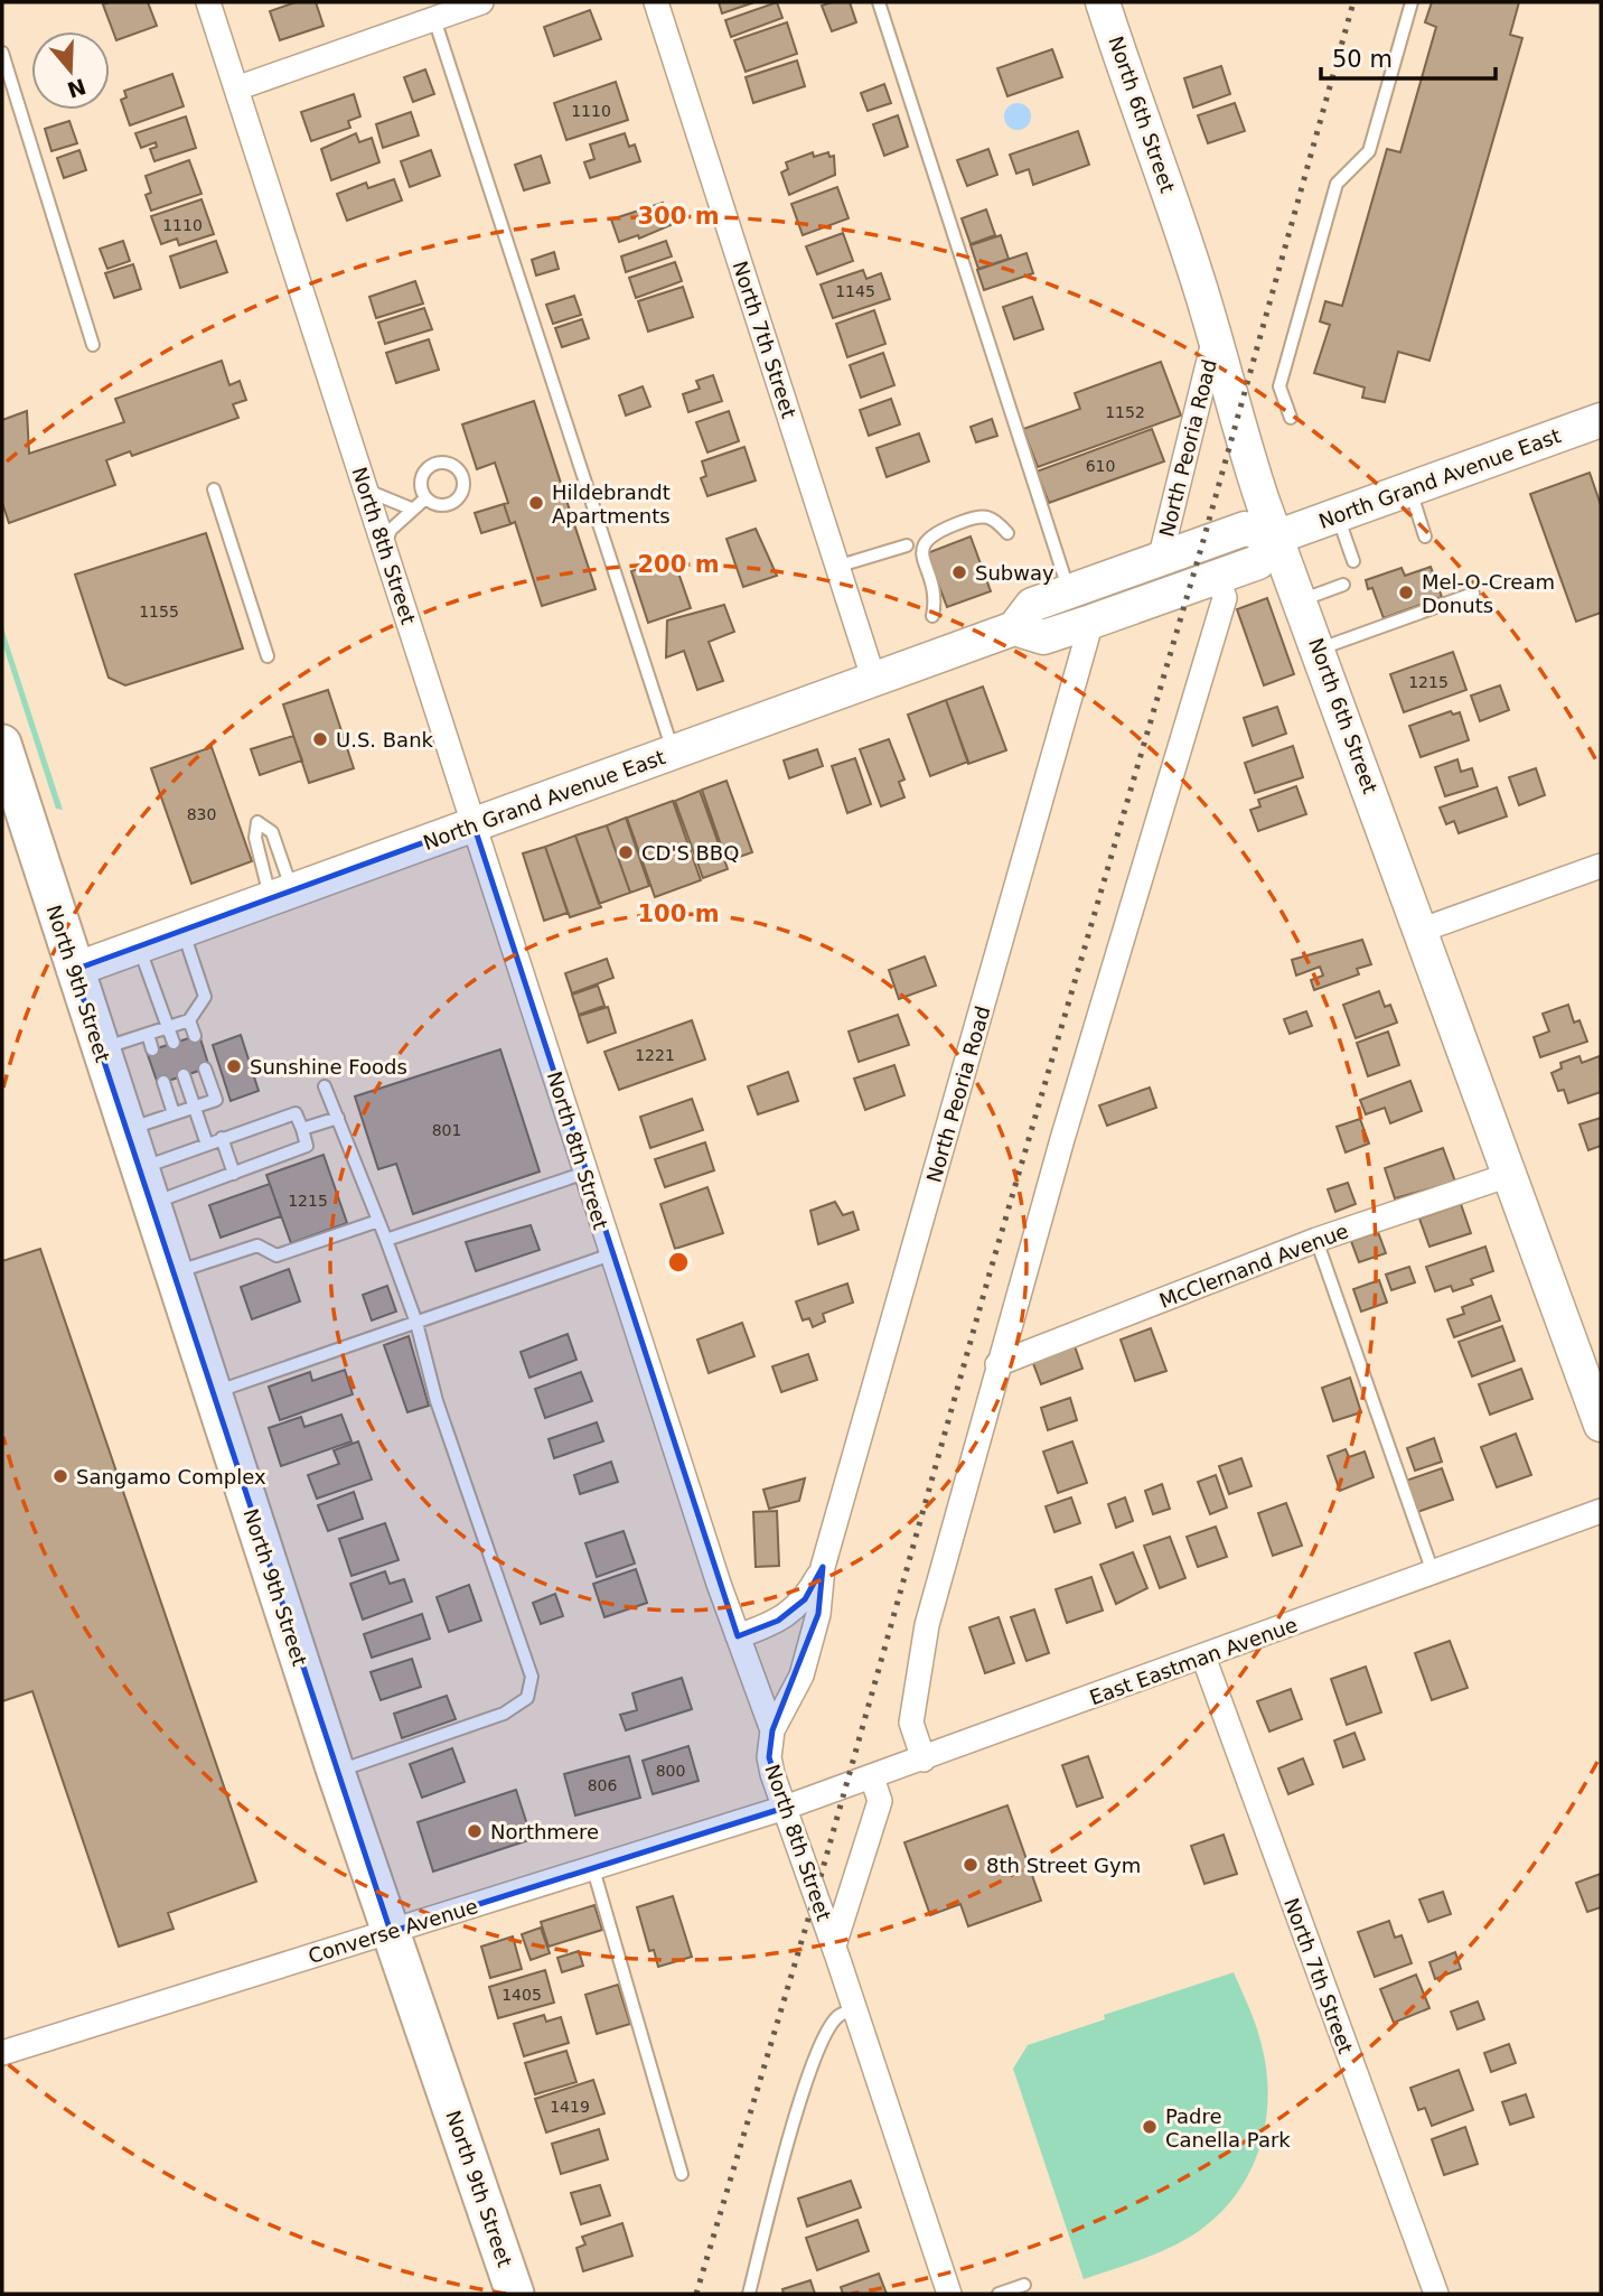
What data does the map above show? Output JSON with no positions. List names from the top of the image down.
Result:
{
  "streets": {
    "main road": ["North 6th Street", "North Grand Avenue East", "North 9th Street"],
    "street": [
      "North 7th Street",
      "North Peoria Road",
      "North 8th Street",
      "McClernand Avenue",
      "East Eastman Avenue",
      "Converse Avenue"
    ]
  },
  "crossings": [
    ["North 6th Street", "North Peoria Road"],
    ["North 6th Street", "North Grand Avenue East"],
    ["North 6th Street", "McClernand Avenue"],
    ["North 7th Street", "North Grand Avenue East"],
    ["North 7th Street", "East Eastman Avenue"],
    ["North Peoria Road", "North Grand Avenue East"],
    ["North Peoria Road", "North 8th Street"],
    ["North Grand Avenue East", "North 8th Street"],
    ["North Grand Avenue East", "North 9th Street"],
    ["North 8th Street", "East Eastman Avenue"],
    ["North 8th Street", "Converse Avenue"],
    ["North 9th Street", "Converse Avenue"],
    ["East Eastman Avenue", "Converse Avenue"]
  ],
  "places": [
    "Hildebrandt Apartments",
    "Subway",
    "Mel-O-Cream Donuts",
    "U.S. Bank",
    "CD'S BBQ",
    "Sunshine Foods",
    "Sangamo Complex",
    "Northmere",
    "8th Street Gym",
    "Padre Canella Park"
  ],
  "house_numbers": [
    "1110",
    "1110",
    "1145",
    "1152",
    "610",
    "1155",
    "1215",
    "830",
    "1221",
    "801",
    "1215",
    "800",
    "806",
    "1405",
    "1419"
  ],
  "scale_bar": "50 m",
  "north": "bottom",
  "rings": ["300 m", "200 m", "100 m"]
}
